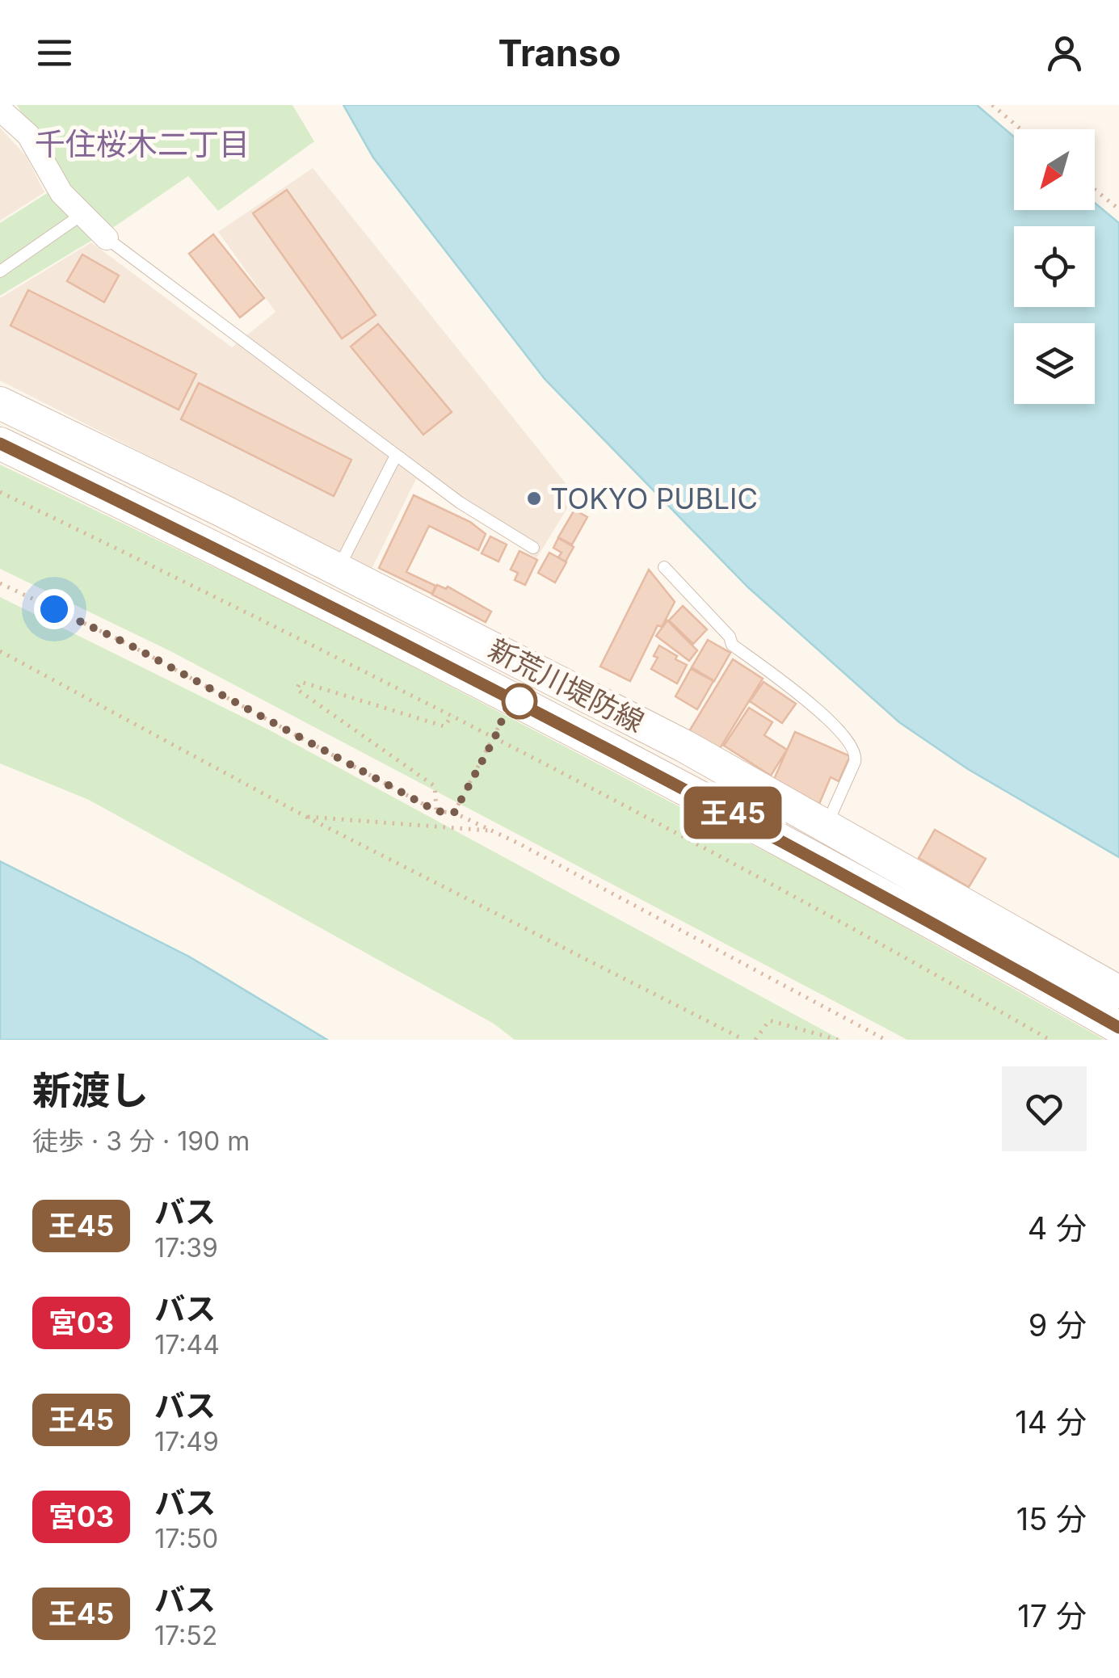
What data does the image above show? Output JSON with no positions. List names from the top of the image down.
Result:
{
  "streets": {
    "main road": ["新荒川堤防線"]
  },
  "districts": ["千住桜木二丁目"],
  "places": ["TOKYO PUBLIC"],
  "lines": ["bus line 王45"],
  "north": "bottom left",
  "page": {
    "header": "Transo",
    "on_map": "王45",
    "heading": ["新渡し", "徒歩 · 3 分 · 190 m"],
    "list": [
      {
        "mark": "王45",
        "name": "バス",
        "note": "17:39",
        "value": "4 分"
      },
      {
        "mark": "宮03",
        "name": "バス",
        "note": "17:44",
        "value": "9 分"
      },
      {
        "mark": "王45",
        "name": "バス",
        "note": "17:49",
        "value": "14 分"
      },
      {
        "mark": "宮03",
        "name": "バス",
        "note": "17:50",
        "value": "15 分"
      },
      {
        "mark": "王45",
        "name": "バス",
        "note": "17:52",
        "value": "17 分"
      }
    ]
  }
}
